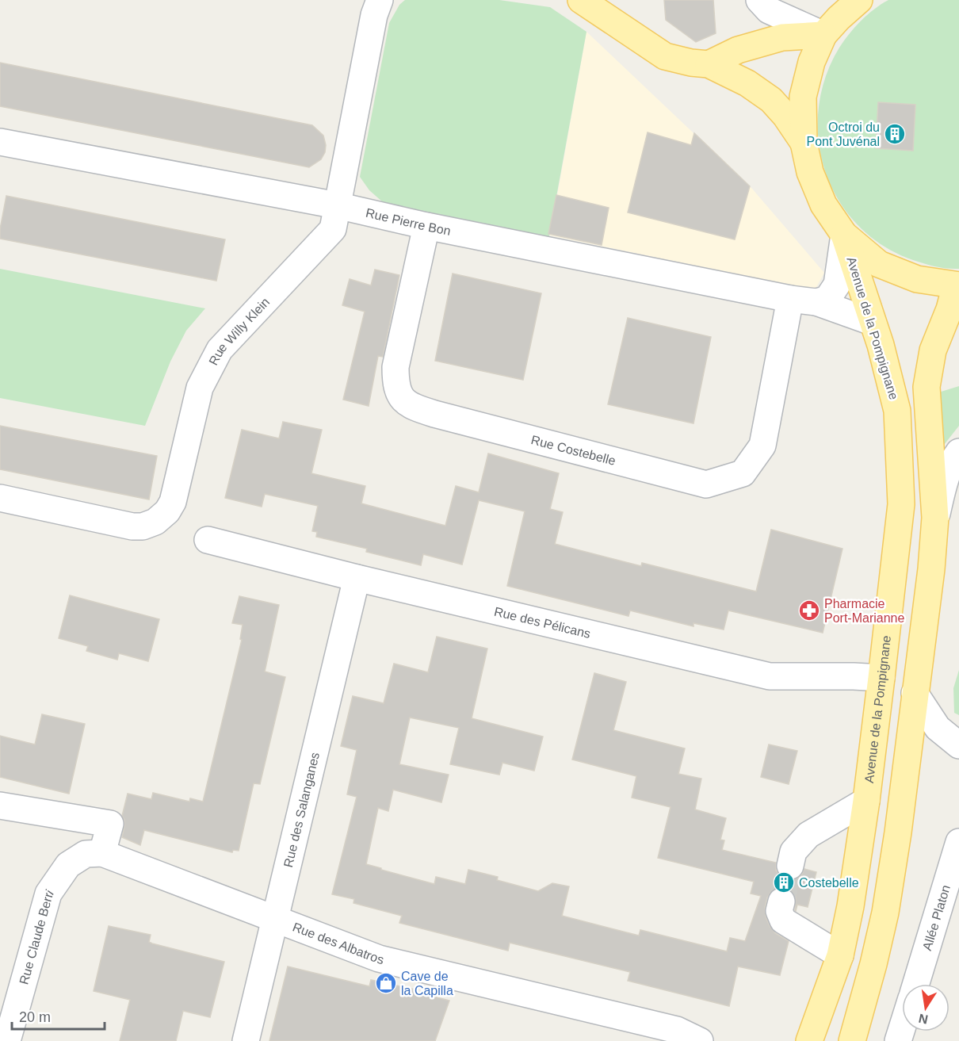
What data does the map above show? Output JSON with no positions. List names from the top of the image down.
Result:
{
  "streets": {
    "main road": ["Avenue de la Pompignane"],
    "street": [
      "Rue Pierre Bon",
      "Rue Willy Klein",
      "Rue Costebelle",
      "Rue des Pélicans",
      "Rue des Salanganes",
      "Allée Platon",
      "Rue Claude Berri",
      "Rue des Albatros"
    ]
  },
  "crossings": [
    ["Rue Pierre Bon", "Avenue de la Pompignane"],
    ["Rue Pierre Bon", "Rue Willy Klein"],
    ["Rue Pierre Bon", "Rue Costebelle"],
    ["Avenue de la Pompignane", "Rue des Pélicans"],
    ["Rue des Pélicans", "Rue des Salanganes"],
    ["Rue des Salanganes", "Rue des Albatros"],
    ["Rue Claude Berri", "Rue des Albatros"]
  ],
  "places": {
    "building": ["Octroi du Pont Juvénal", "Costebelle"],
    "pharmacy": ["Pharmacie Port-Marianne"],
    "shop": ["Cave de la Capilla"]
  },
  "scale_bar": "20 m",
  "north": "bottom"
}
